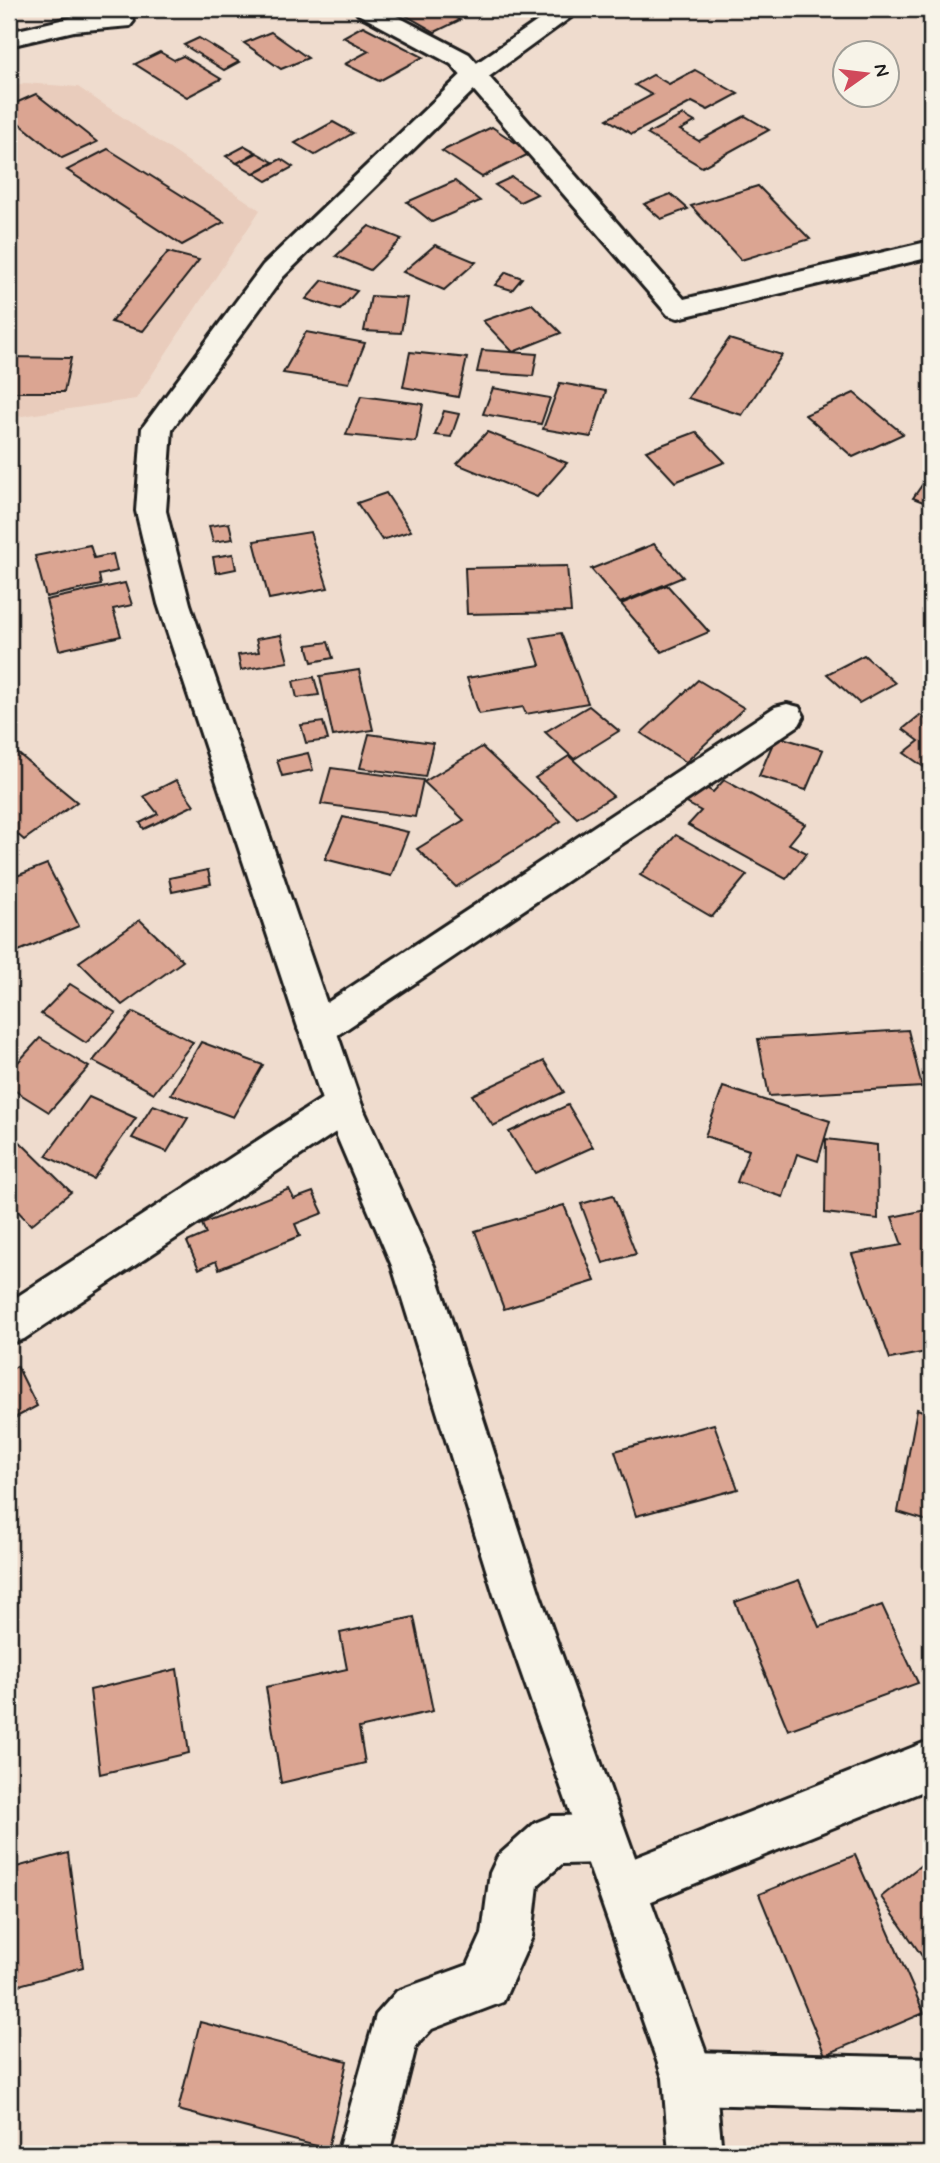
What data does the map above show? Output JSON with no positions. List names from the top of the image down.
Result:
{
  "north": "right"
}
